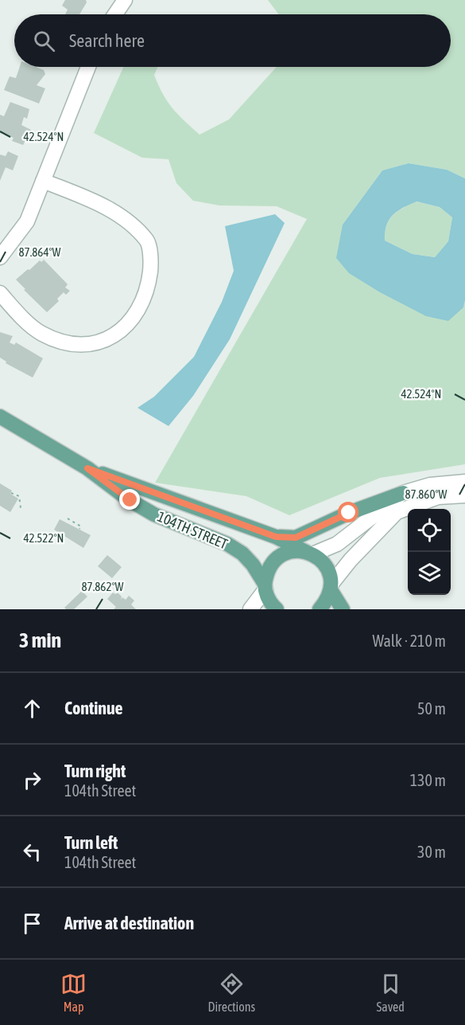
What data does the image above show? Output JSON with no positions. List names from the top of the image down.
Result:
{
  "streets": {
    "main road": ["104TH STREET"]
  },
  "page": {
    "search": "Search here",
    "heading": ["3 min", "Walk · 210 m"],
    "list": [
      ["Continue", "50 m"],
      ["Turn right", "104th Street", "130 m"],
      ["Turn left", "104th Street", "30 m"],
      "Arrive at destination"
    ],
    "nav": ["Map", "Directions", "Saved"]
  },
  "coordinates": [
    "42.524°N",
    "87.864°W",
    "87.860°W",
    "42.522°N",
    "87.862°W"
  ]
}
